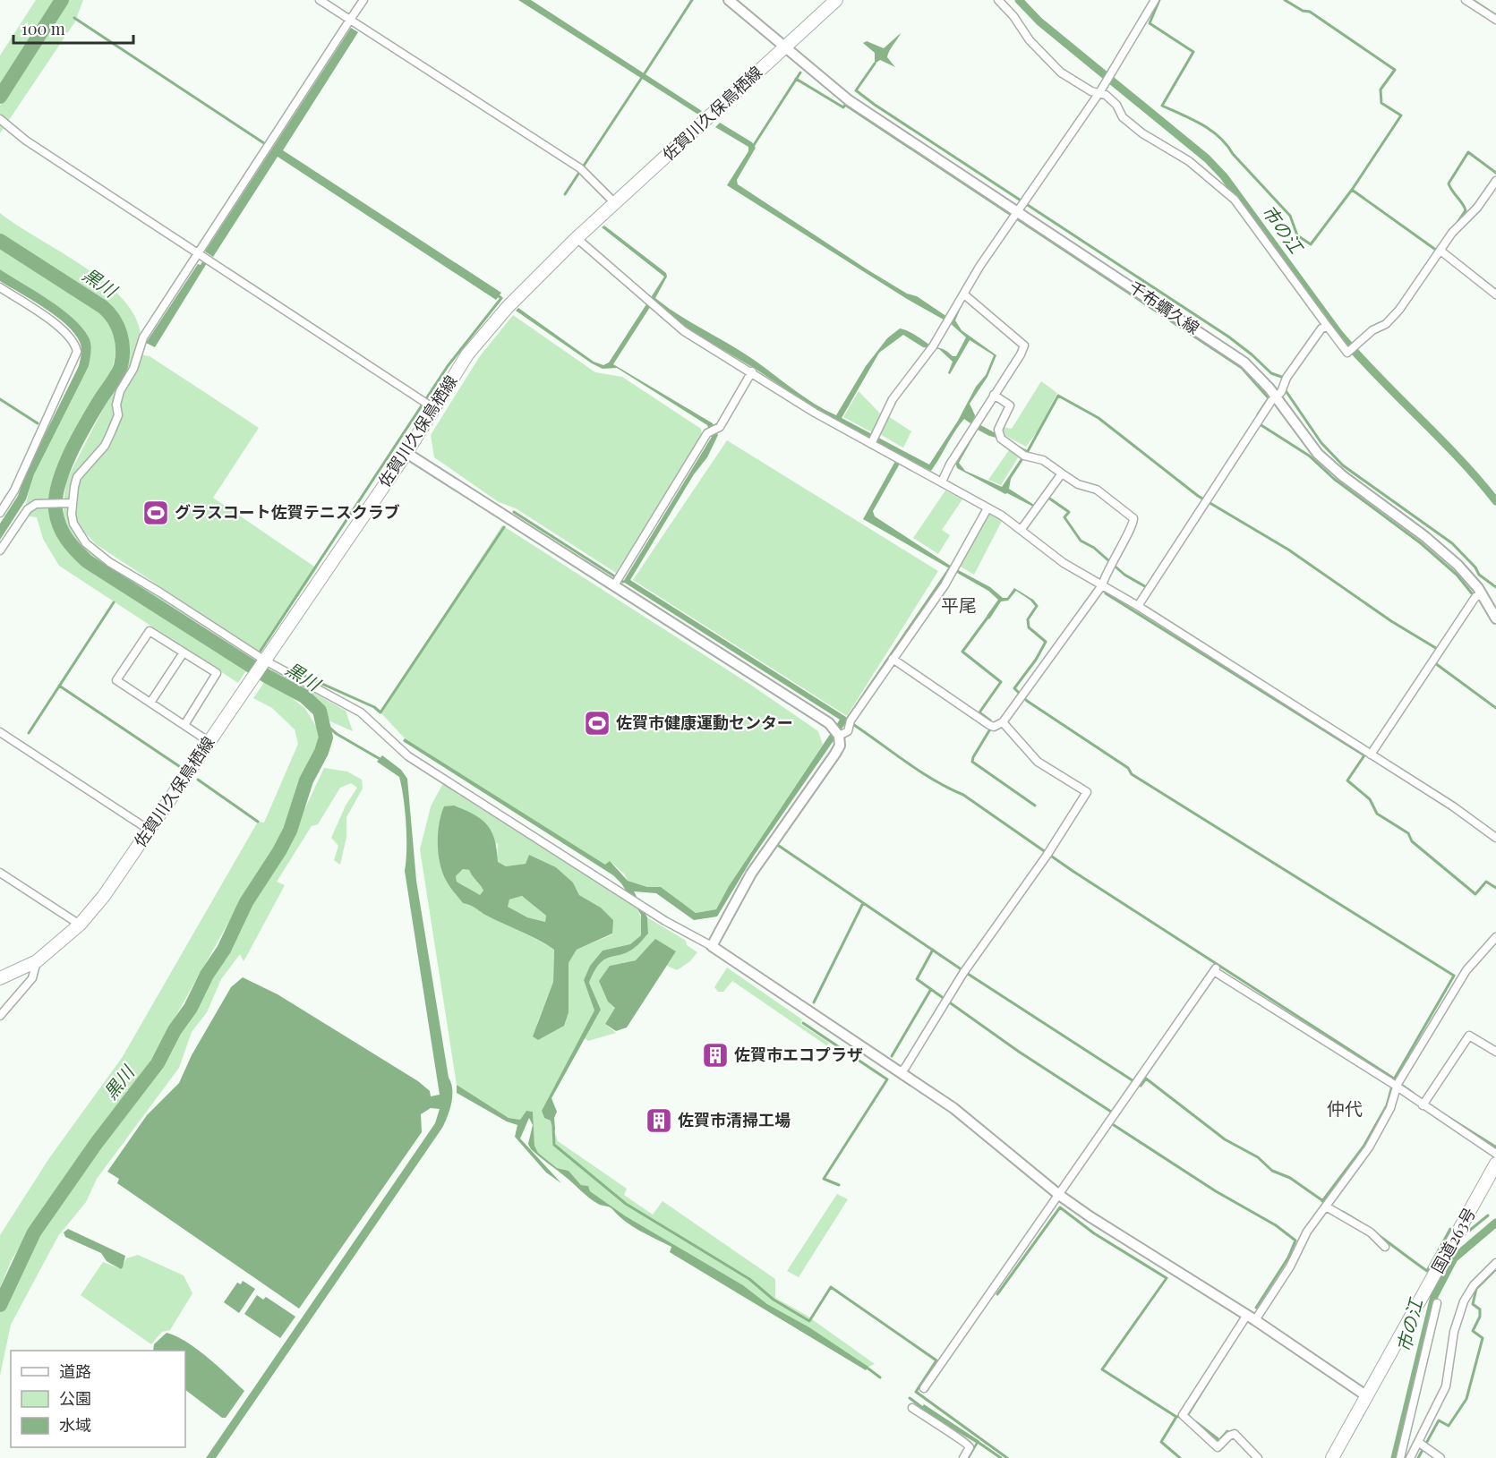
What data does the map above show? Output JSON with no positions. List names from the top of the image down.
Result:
{
  "streets": {
    "main road": ["佐賀川久保鳥栖線", "国道263号"],
    "street": ["千布蠣久線"]
  },
  "crossings": [
    ["佐賀川久保鳥栖線", "千布蠣久線"]
  ],
  "districts": ["平尾", "仲代"],
  "water": ["市の江", "黒川"],
  "places": {
    "sports": ["グラスコート佐賀テニスクラブ", "佐賀市健康運動センター"],
    "building": ["佐賀市エコプラザ", "佐賀市清掃工場"]
  },
  "legend": ["道路", "公園", "水域"],
  "scale_bar": "100 m"
}
